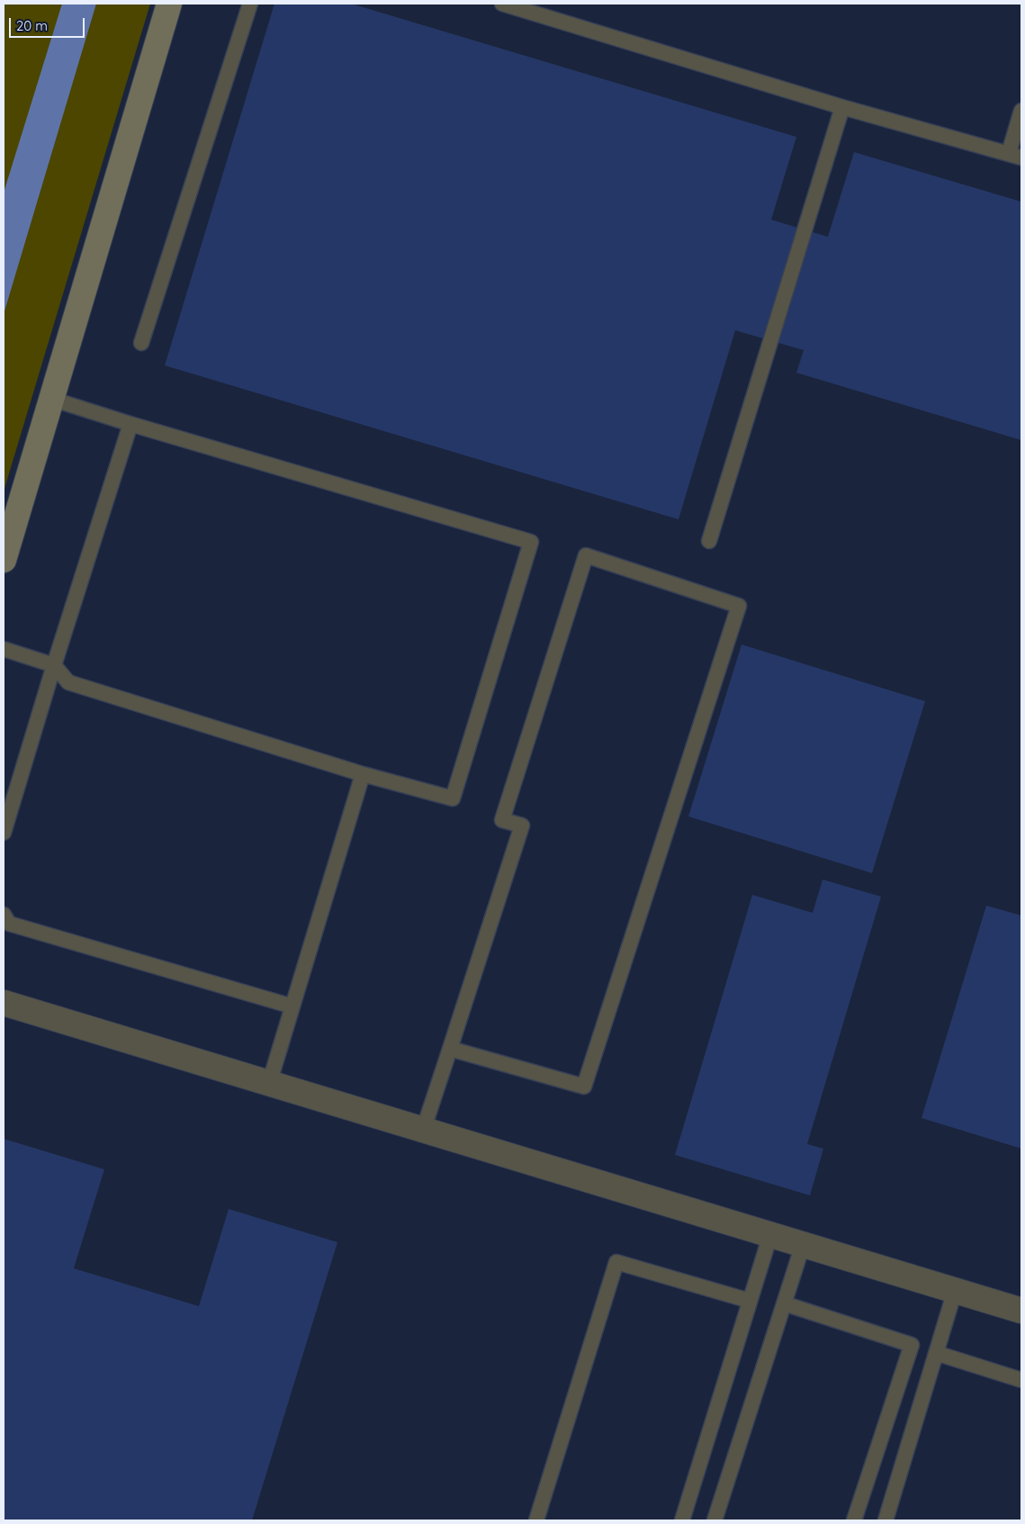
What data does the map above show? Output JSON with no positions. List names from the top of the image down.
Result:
{
  "scale_bar": "20 m"
}
